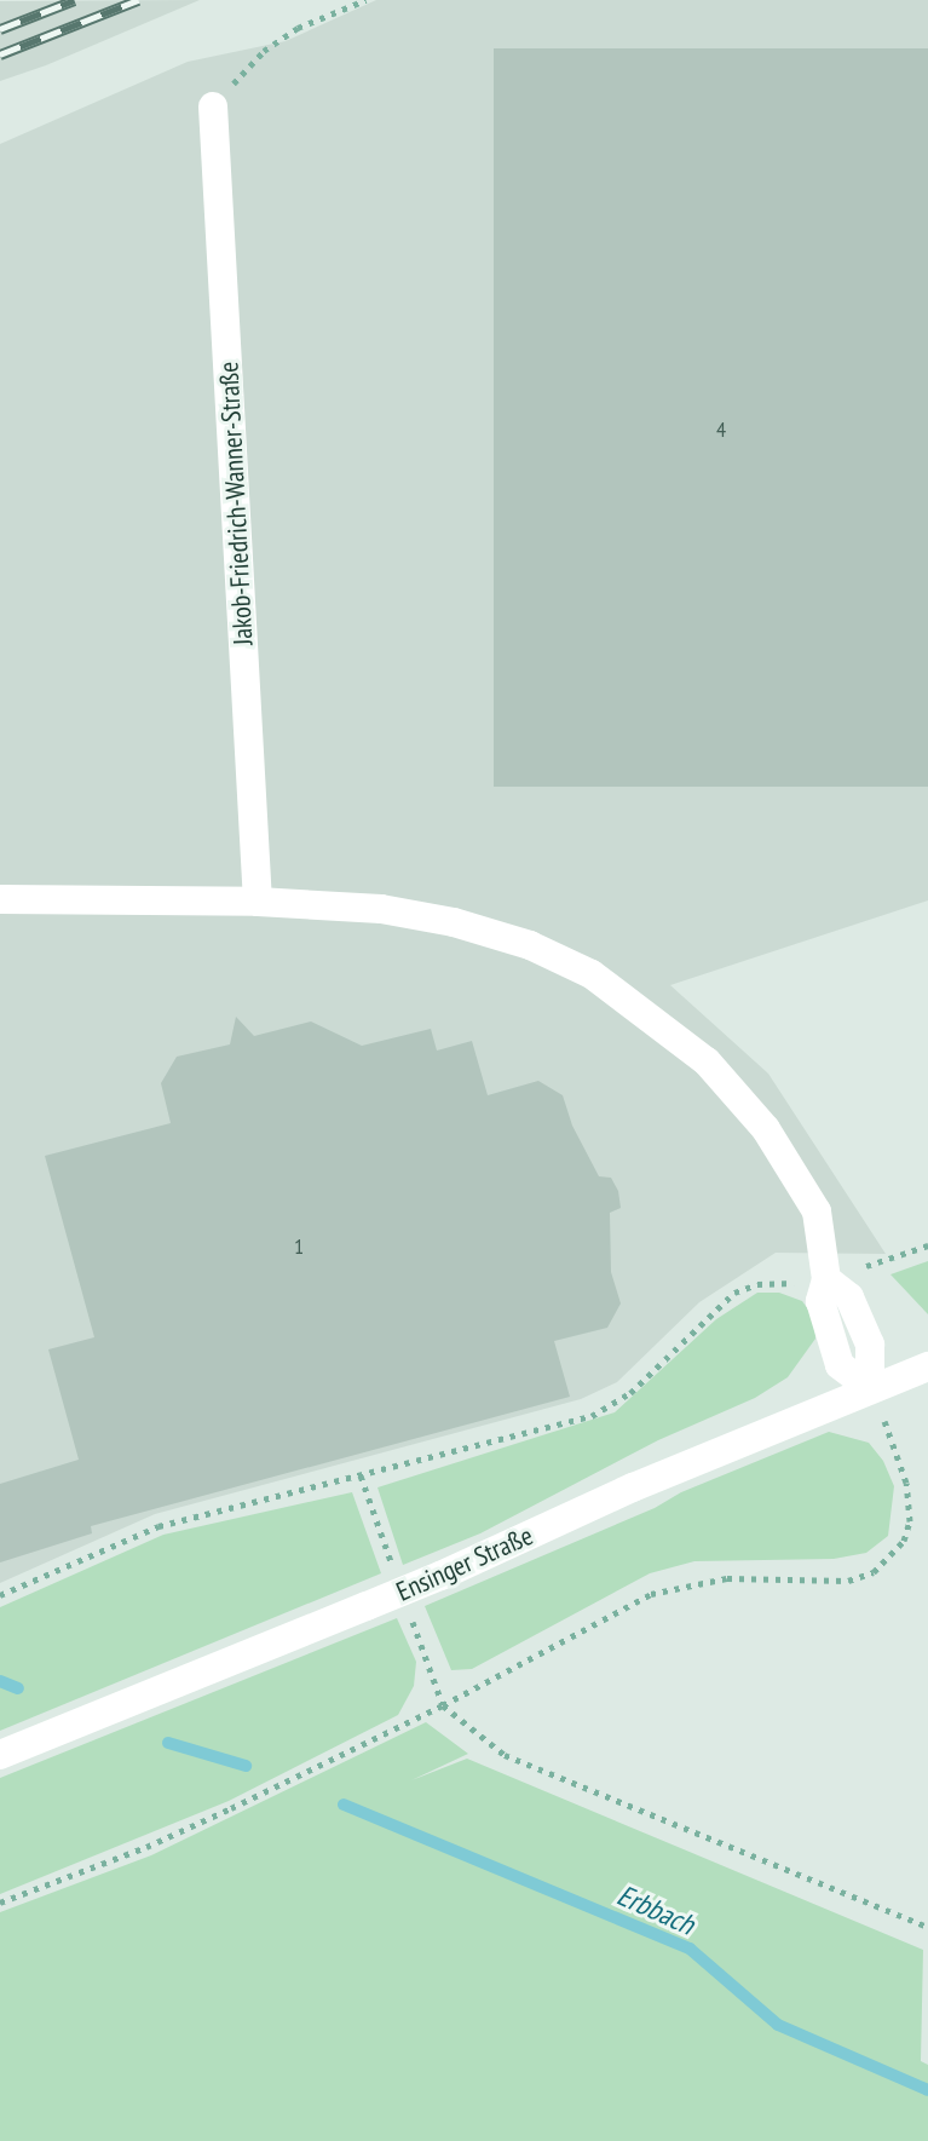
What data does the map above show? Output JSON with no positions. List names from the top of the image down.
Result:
{
  "streets": {
    "street": ["Jakob-Friedrich-Wanner-Straße", "Ensinger Straße"]
  },
  "water": ["Erbbach"],
  "house_numbers": ["4", "1"]
}
